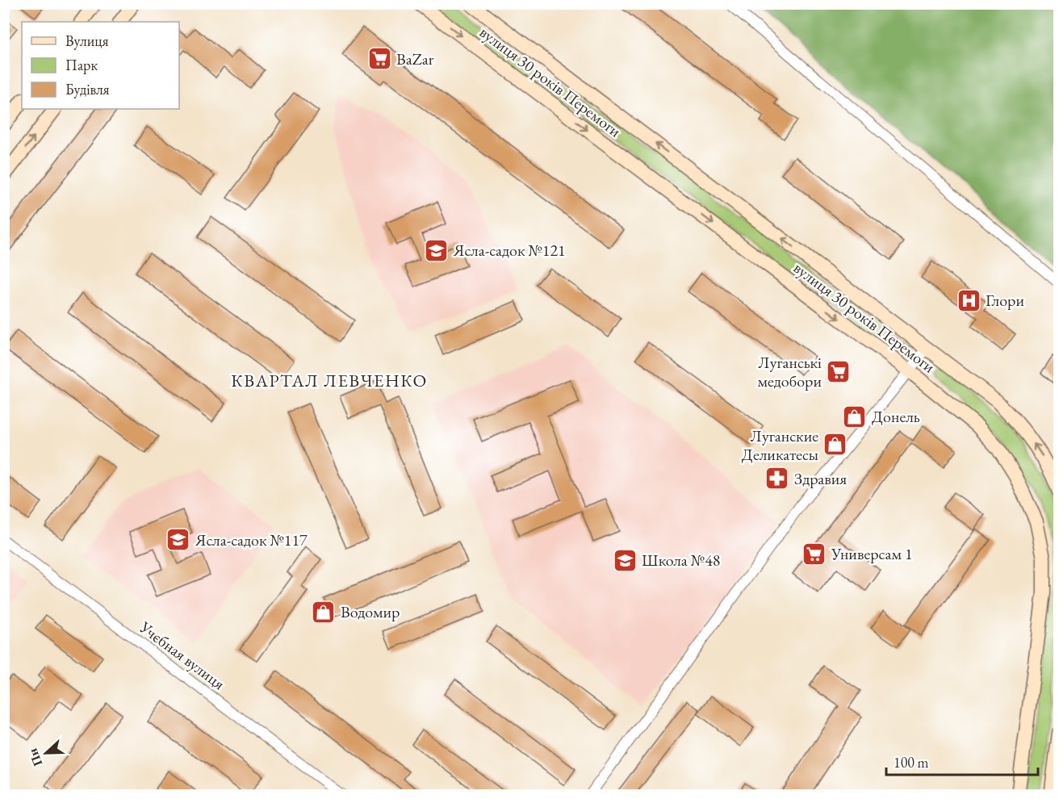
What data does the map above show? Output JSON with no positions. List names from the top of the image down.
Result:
{
  "streets": {
    "street": ["вулиця 30 років Перемоги", "Учєбная вулиця"]
  },
  "districts": ["КВАРТАЛ ЛЕВЧЕНКО"],
  "places": {
    "supermarket": ["BaZar", "Луганські медобори", "Универсам 1"],
    "school or university": ["Ясла-садок №121", "Ясла-садок №117", "Школа №48"],
    "hospital": ["Глори"],
    "shop": ["Донель", "Луганские Деликатесы", "Водомир"],
    "pharmacy": ["Здравия"]
  },
  "legend": ["Вулиця", "Парк", "Будівля"],
  "scale_bar": "100 m",
  "north": "left"
}
